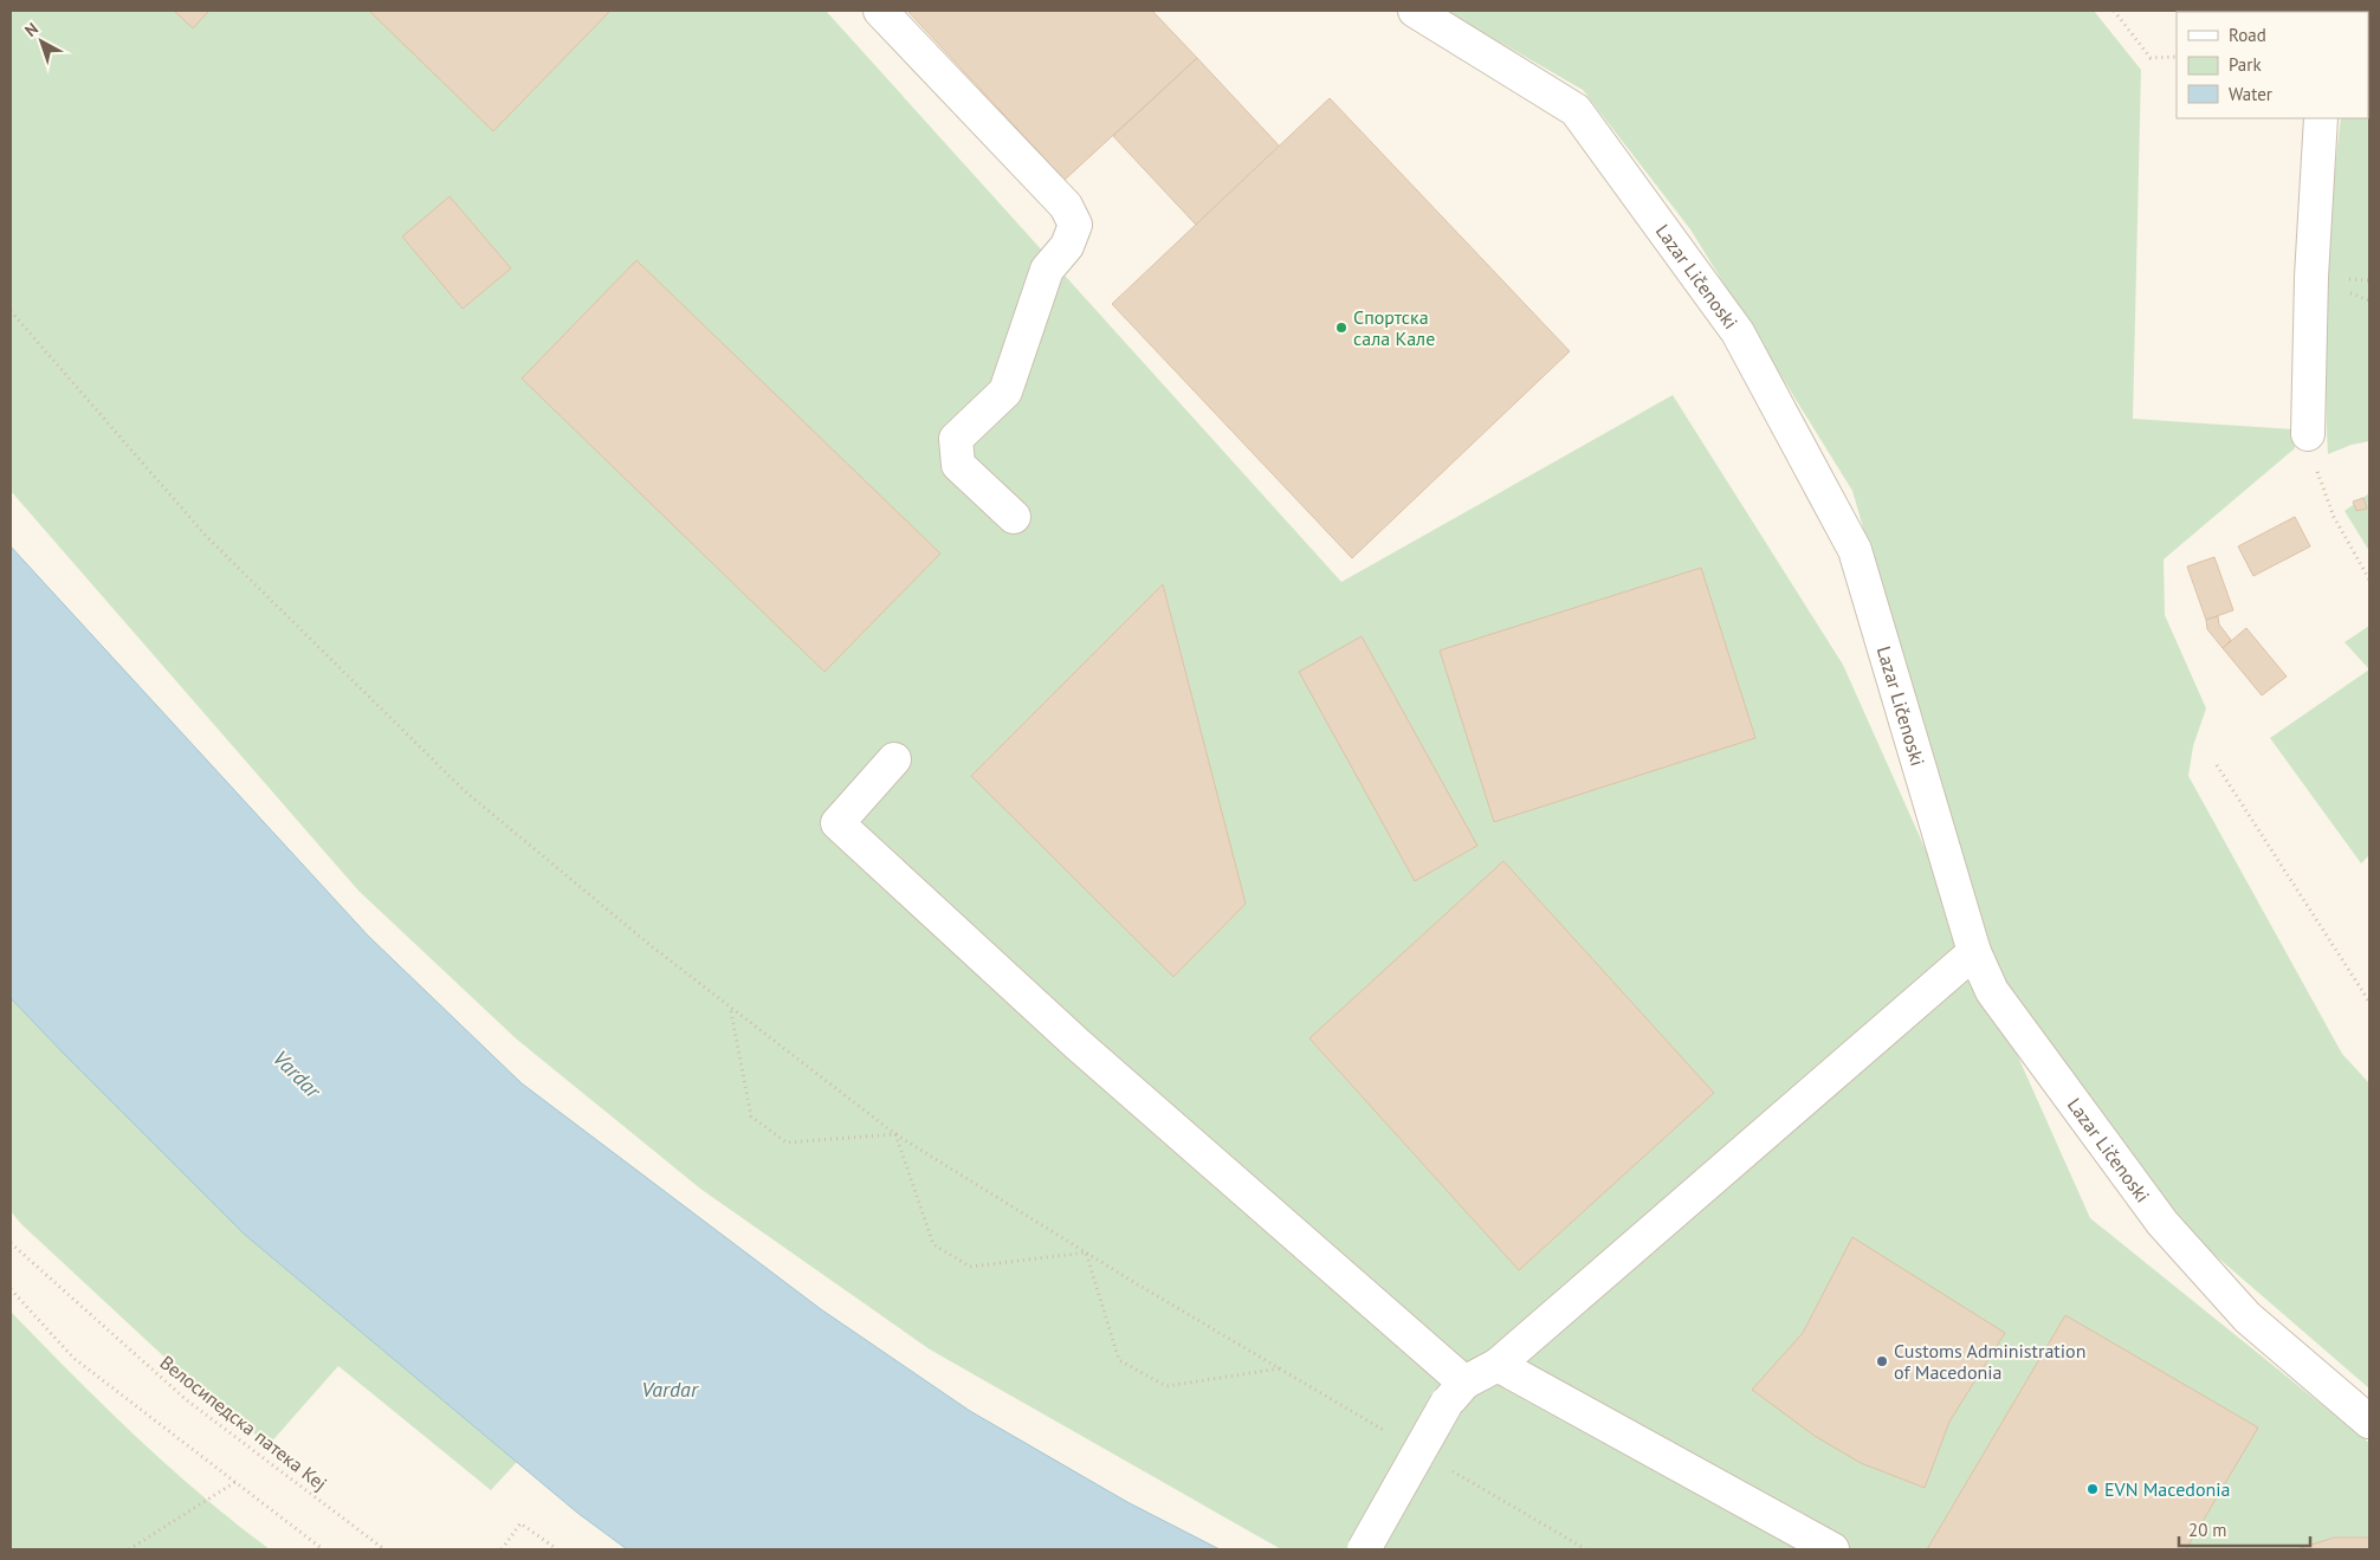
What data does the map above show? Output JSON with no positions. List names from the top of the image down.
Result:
{
  "streets": {
    "street": ["Lazar Ličenoski"],
    "path": ["Велосипедска патека Кеј"]
  },
  "water": ["Vardar"],
  "places": ["Спортска сала Кале", "Customs Administration of Macedonia", "EVN Macedonia"],
  "legend": ["Road", "Park", "Water"],
  "scale_bar": "20 m",
  "north": "top left"
}
